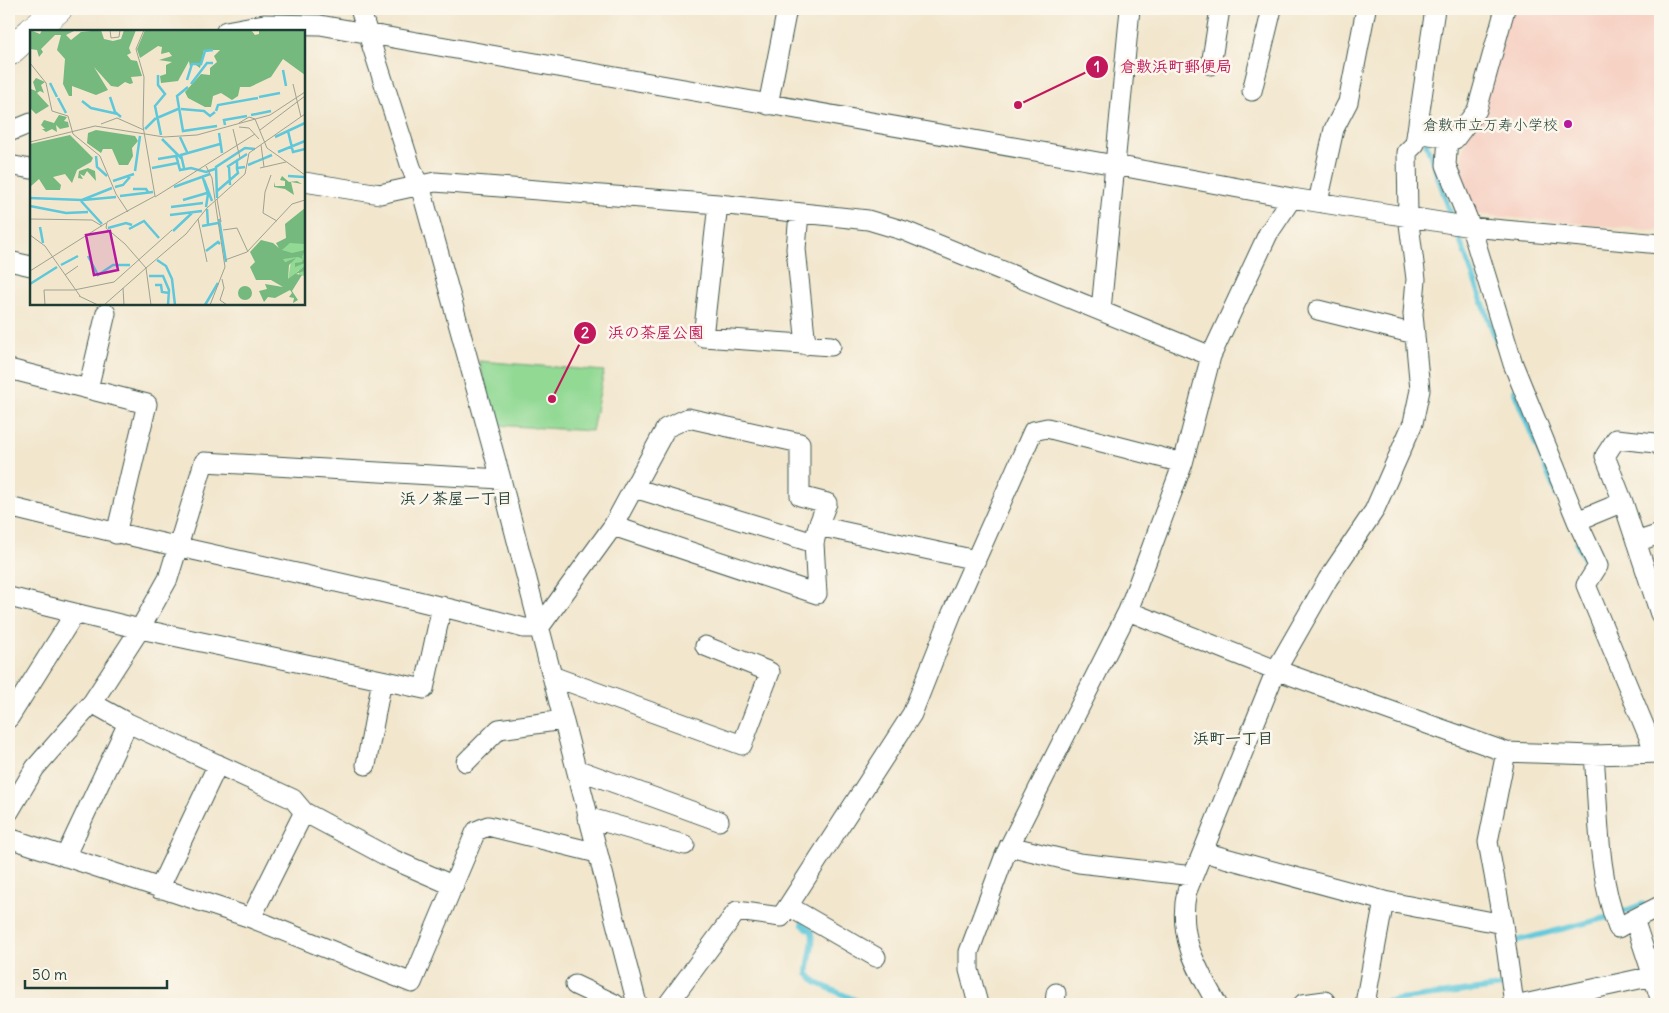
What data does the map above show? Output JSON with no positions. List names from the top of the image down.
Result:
{
  "districts": ["浜ノ茶屋一丁目", "浜町一丁目"],
  "places": ["倉敷浜町郵便局", "倉敷市立万寿小学校", "浜の茶屋公園"],
  "scale_bar": "50 m"
}
